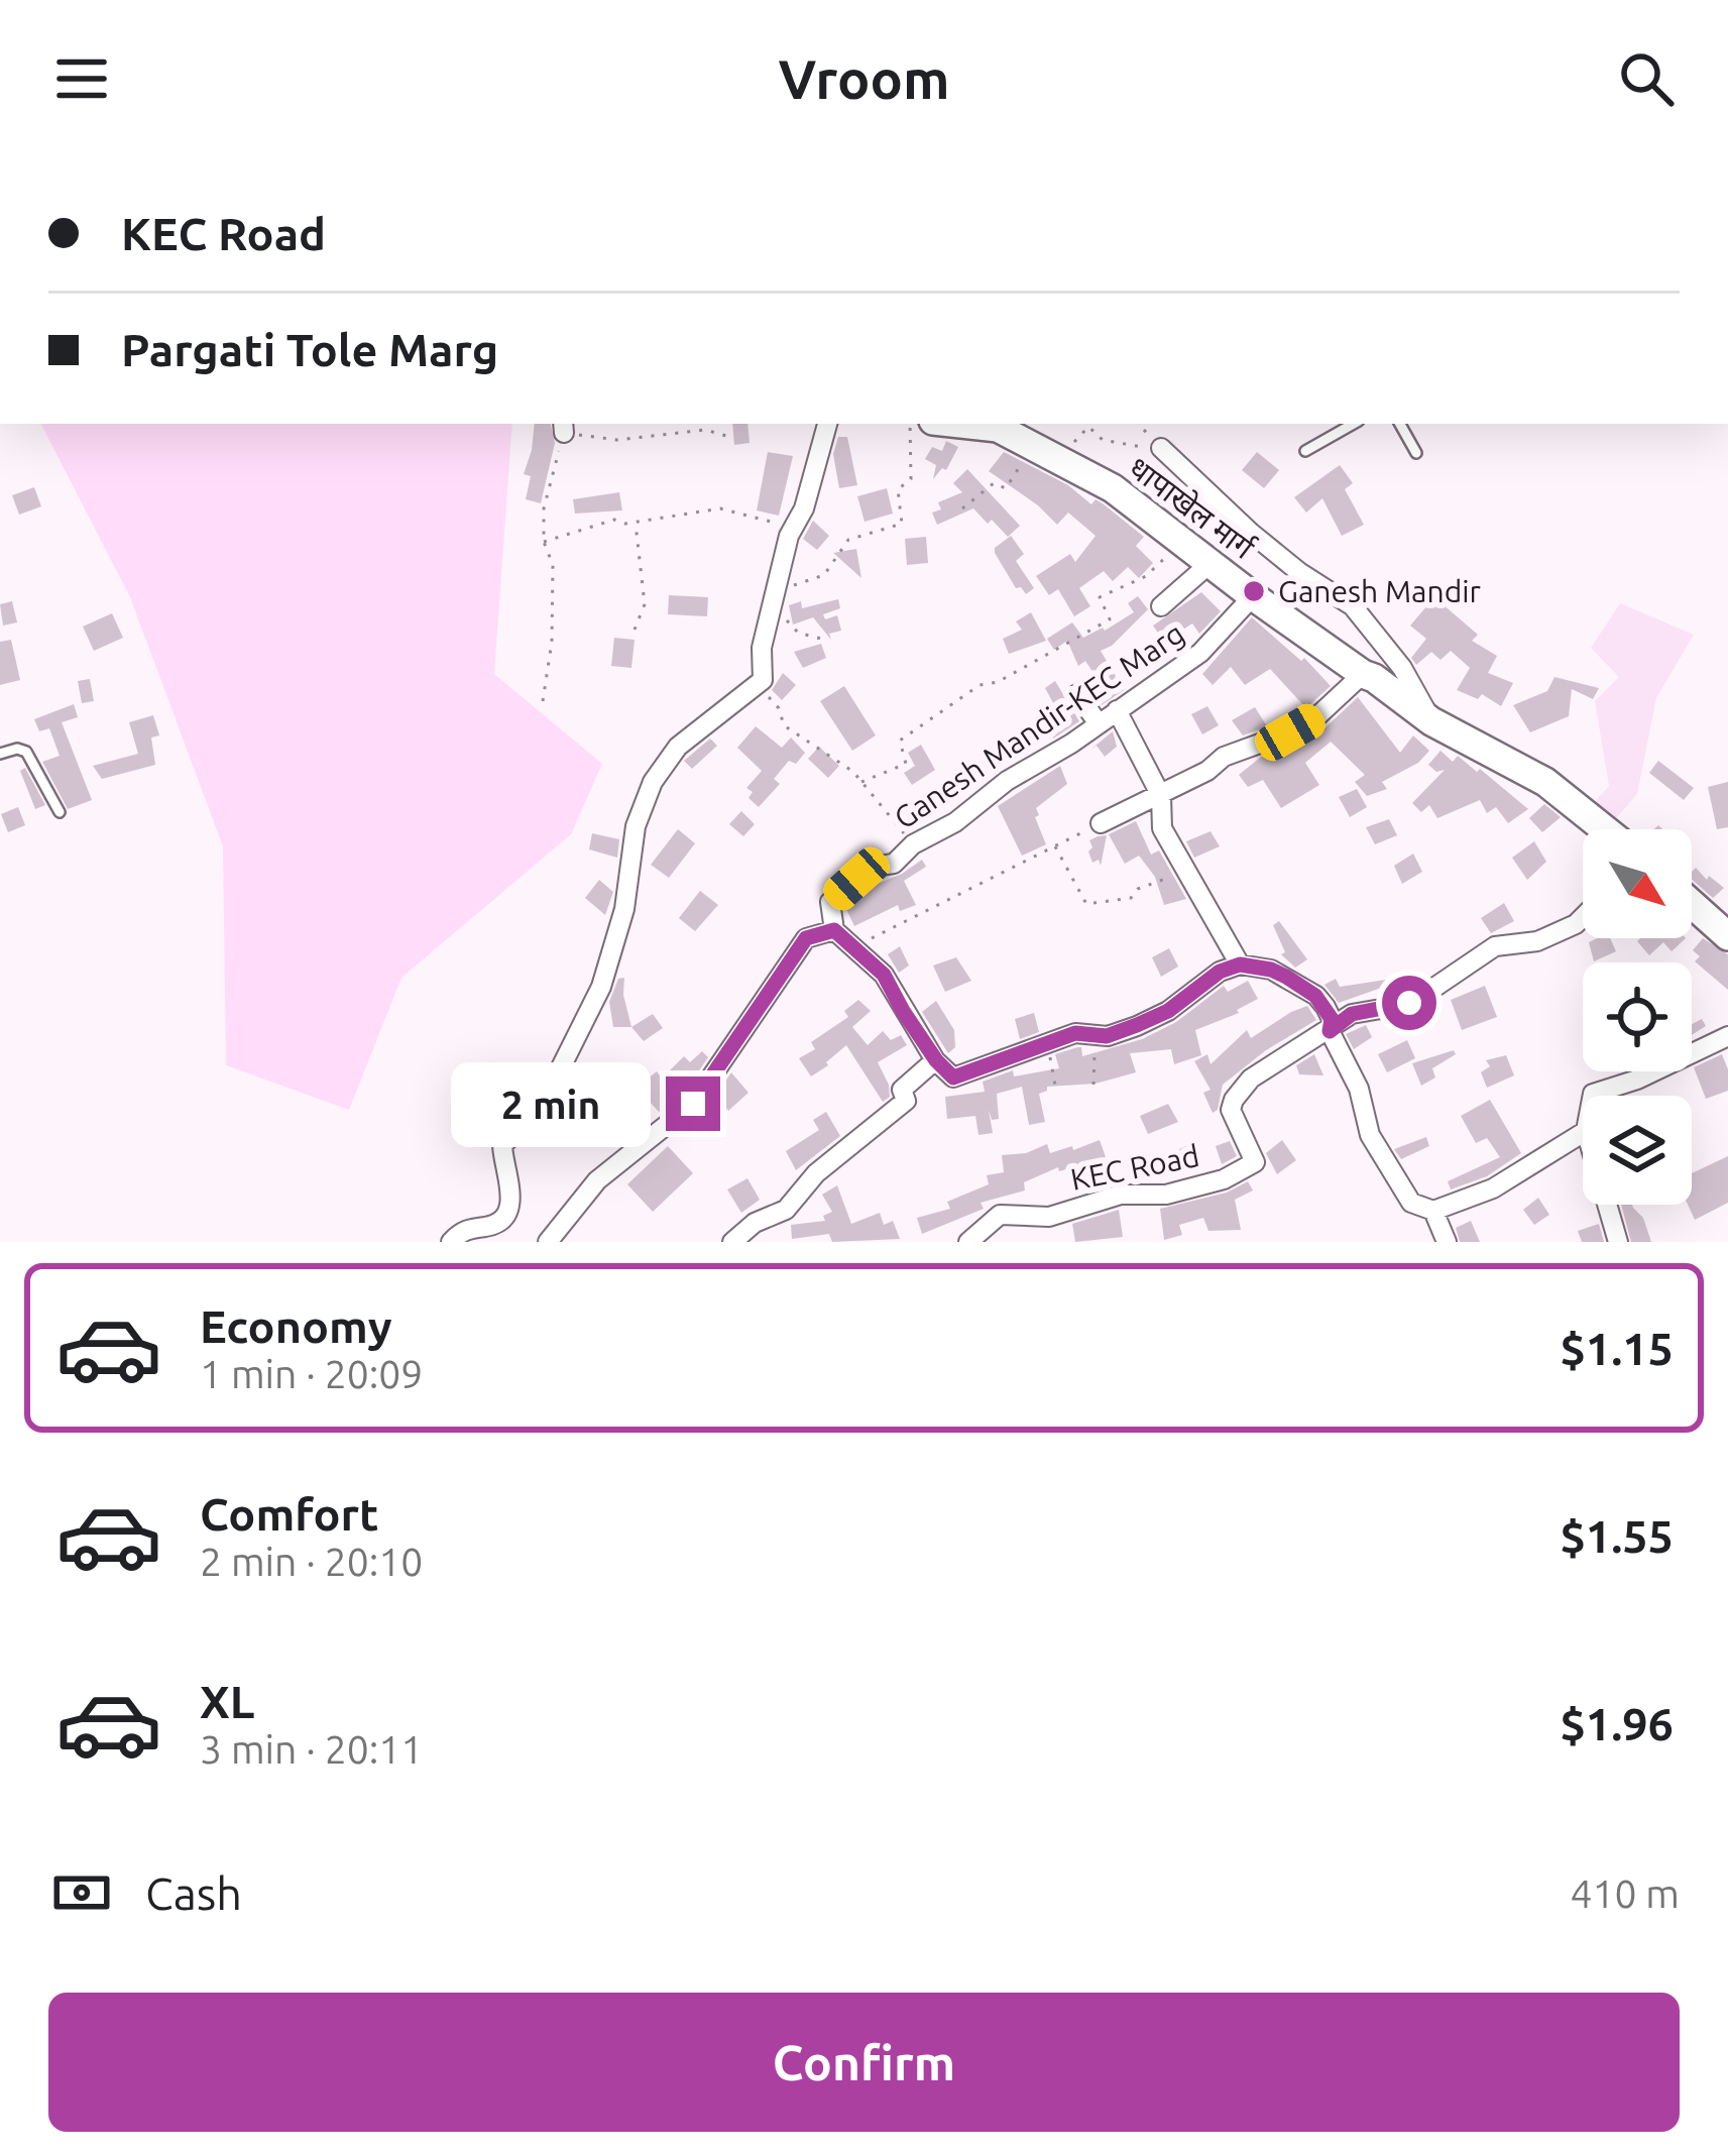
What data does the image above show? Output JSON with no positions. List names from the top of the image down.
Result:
{
  "streets": {
    "main road": ["धापाखेल मार्ग"],
    "street": ["Ganesh Mandir-KEC Marg", "KEC Road"]
  },
  "crossings": [
    ["धापाखेल मार्ग", "Ganesh Mandir-KEC Marg"]
  ],
  "places": ["Ganesh Mandir"],
  "north": "bottom right",
  "page": {
    "header": "Vroom",
    "banner": ["KEC Road", "Pargati Tole Marg"],
    "bubble": "2 min",
    "list": [
      {
        "name": "Economy",
        "note": "1 min · 20:09",
        "value": "$1.15"
      },
      {
        "name": "Comfort",
        "note": "2 min · 20:10",
        "value": "$1.55"
      },
      {
        "name": "XL",
        "note": "3 min · 20:11",
        "value": "$1.96"
      }
    ],
    "pay": ["Cash", "410 m"],
    "buttons": "Confirm"
  }
}
